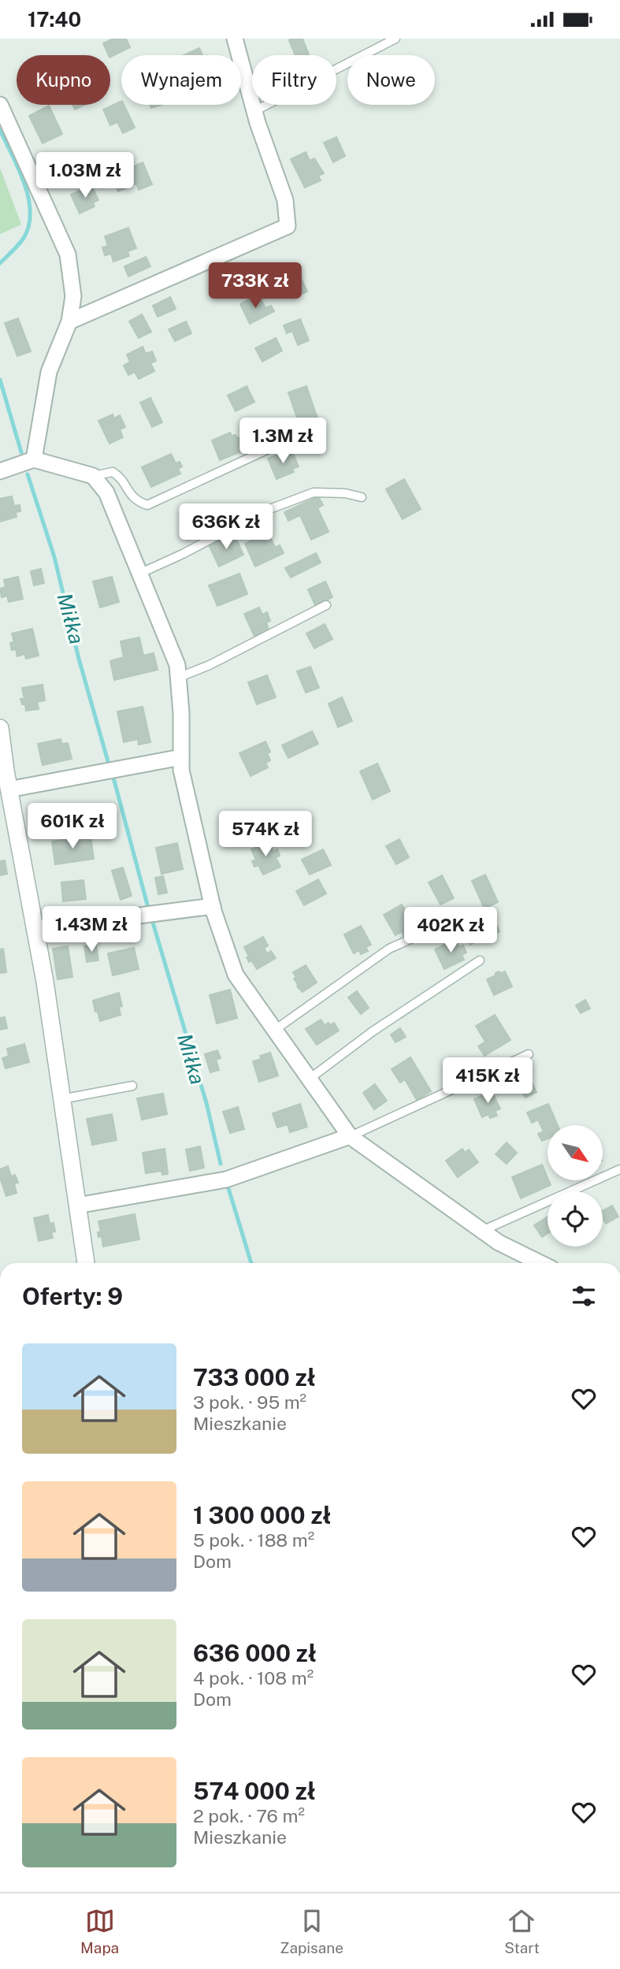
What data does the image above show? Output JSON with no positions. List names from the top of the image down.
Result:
{
  "water": ["Miłka"],
  "north": "bottom right",
  "page": {
    "status": "17:40",
    "chip": [
      "Kupno",
      "Wynajem",
      "Filtry",
      "Nowe"
    ],
    "price": [
      "1.03M zł",
      "733K zł",
      "1.3M zł",
      "636K zł",
      "601K zł",
      "574K zł",
      "1.43M zł",
      "402K zł",
      "415K zł"
    ],
    "heading": "Oferty: 9",
    "list": [
      {
        "name": "733 000 zł",
        "note": "3 pok. · 95 m² · Mieszkanie"
      },
      {
        "name": "1 300 000 zł",
        "note": "5 pok. · 188 m² · Dom"
      },
      {
        "name": "636 000 zł",
        "note": "4 pok. · 108 m² · Dom"
      },
      {
        "name": "574 000 zł",
        "note": "2 pok. · 76 m² · Mieszkanie"
      }
    ],
    "tabs": ["Mapa", "Zapisane", "Start"]
  }
}
